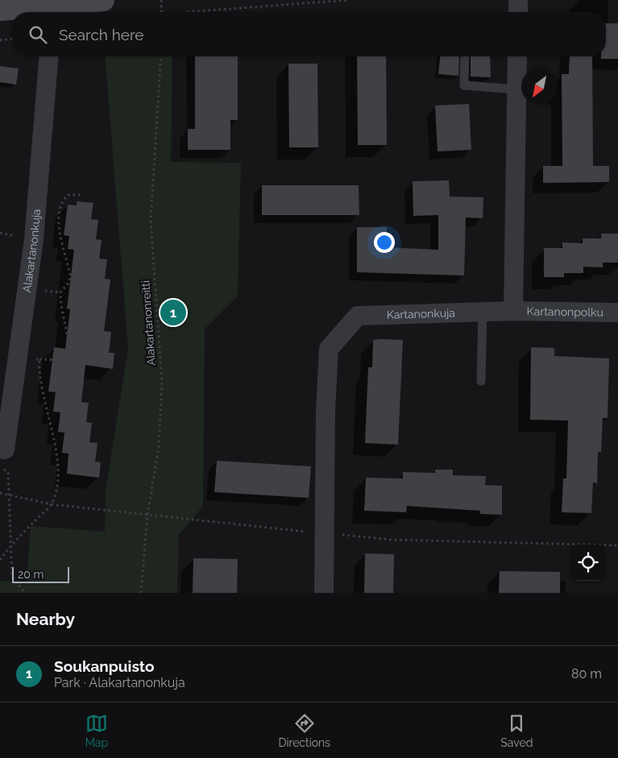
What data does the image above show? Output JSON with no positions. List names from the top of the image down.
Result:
{
  "streets": {
    "street": ["Alakartanonkuja", "Kartanonpolku", "Kartanonkuja"],
    "path": ["Alakartanonreitti"]
  },
  "crossings": [
    ["Kartanonpolku", "Kartanonkuja"]
  ],
  "scale_bar": "20 m",
  "north": "bottom left",
  "page": {
    "search": "Search here",
    "pins": "1",
    "scale": "20 m",
    "heading": "Nearby",
    "list": [
      {
        "mark": "1",
        "name": "Soukanpuisto",
        "note": "Park · Alakartanonkuja",
        "value": "80 m"
      }
    ],
    "nav": ["Map", "Directions", "Saved"]
  }
}
